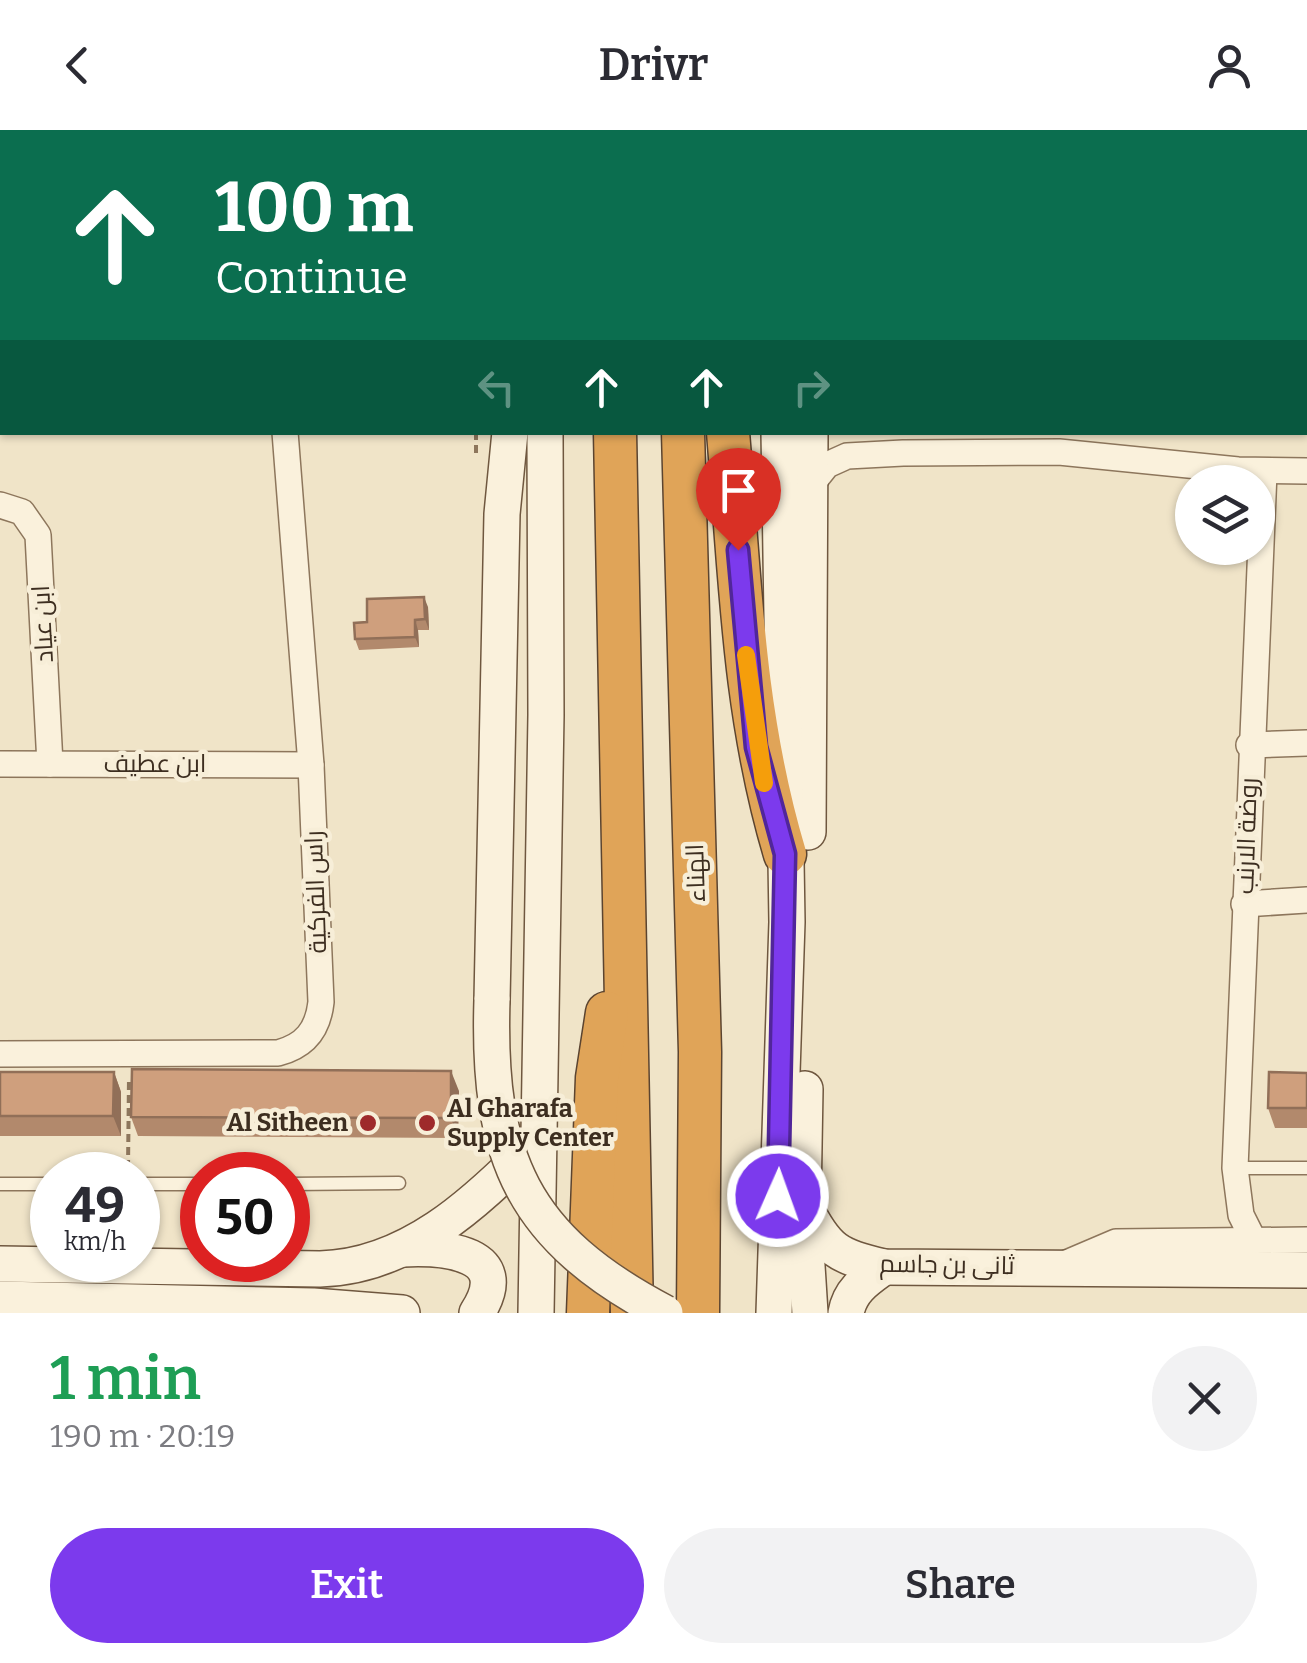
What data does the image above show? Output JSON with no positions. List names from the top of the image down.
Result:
{
  "streets": {
    "highway": ["الهناء"],
    "main road": ["ثانى بن جاسم"],
    "street": [
      "ابن عياد",
      "ابن عطيف",
      "روضة الارنب",
      "راس الفركية"
    ]
  },
  "crossings": [
    ["ابن عياد", "ابن عطيف"],
    ["ابن عطيف", "راس الفركية"],
    ["روضة الارنب", "ثانى بن جاسم"]
  ],
  "places": ["Al Sitheen", "Al Gharafa Supply Center"],
  "page": {
    "header": "Drivr",
    "turn": ["100 m", "Continue"],
    "speed": "49 km/h",
    "limit": "50",
    "heading": ["1 min", "190 m · 20:19"],
    "buttons": ["Exit", "Share"]
  }
}
